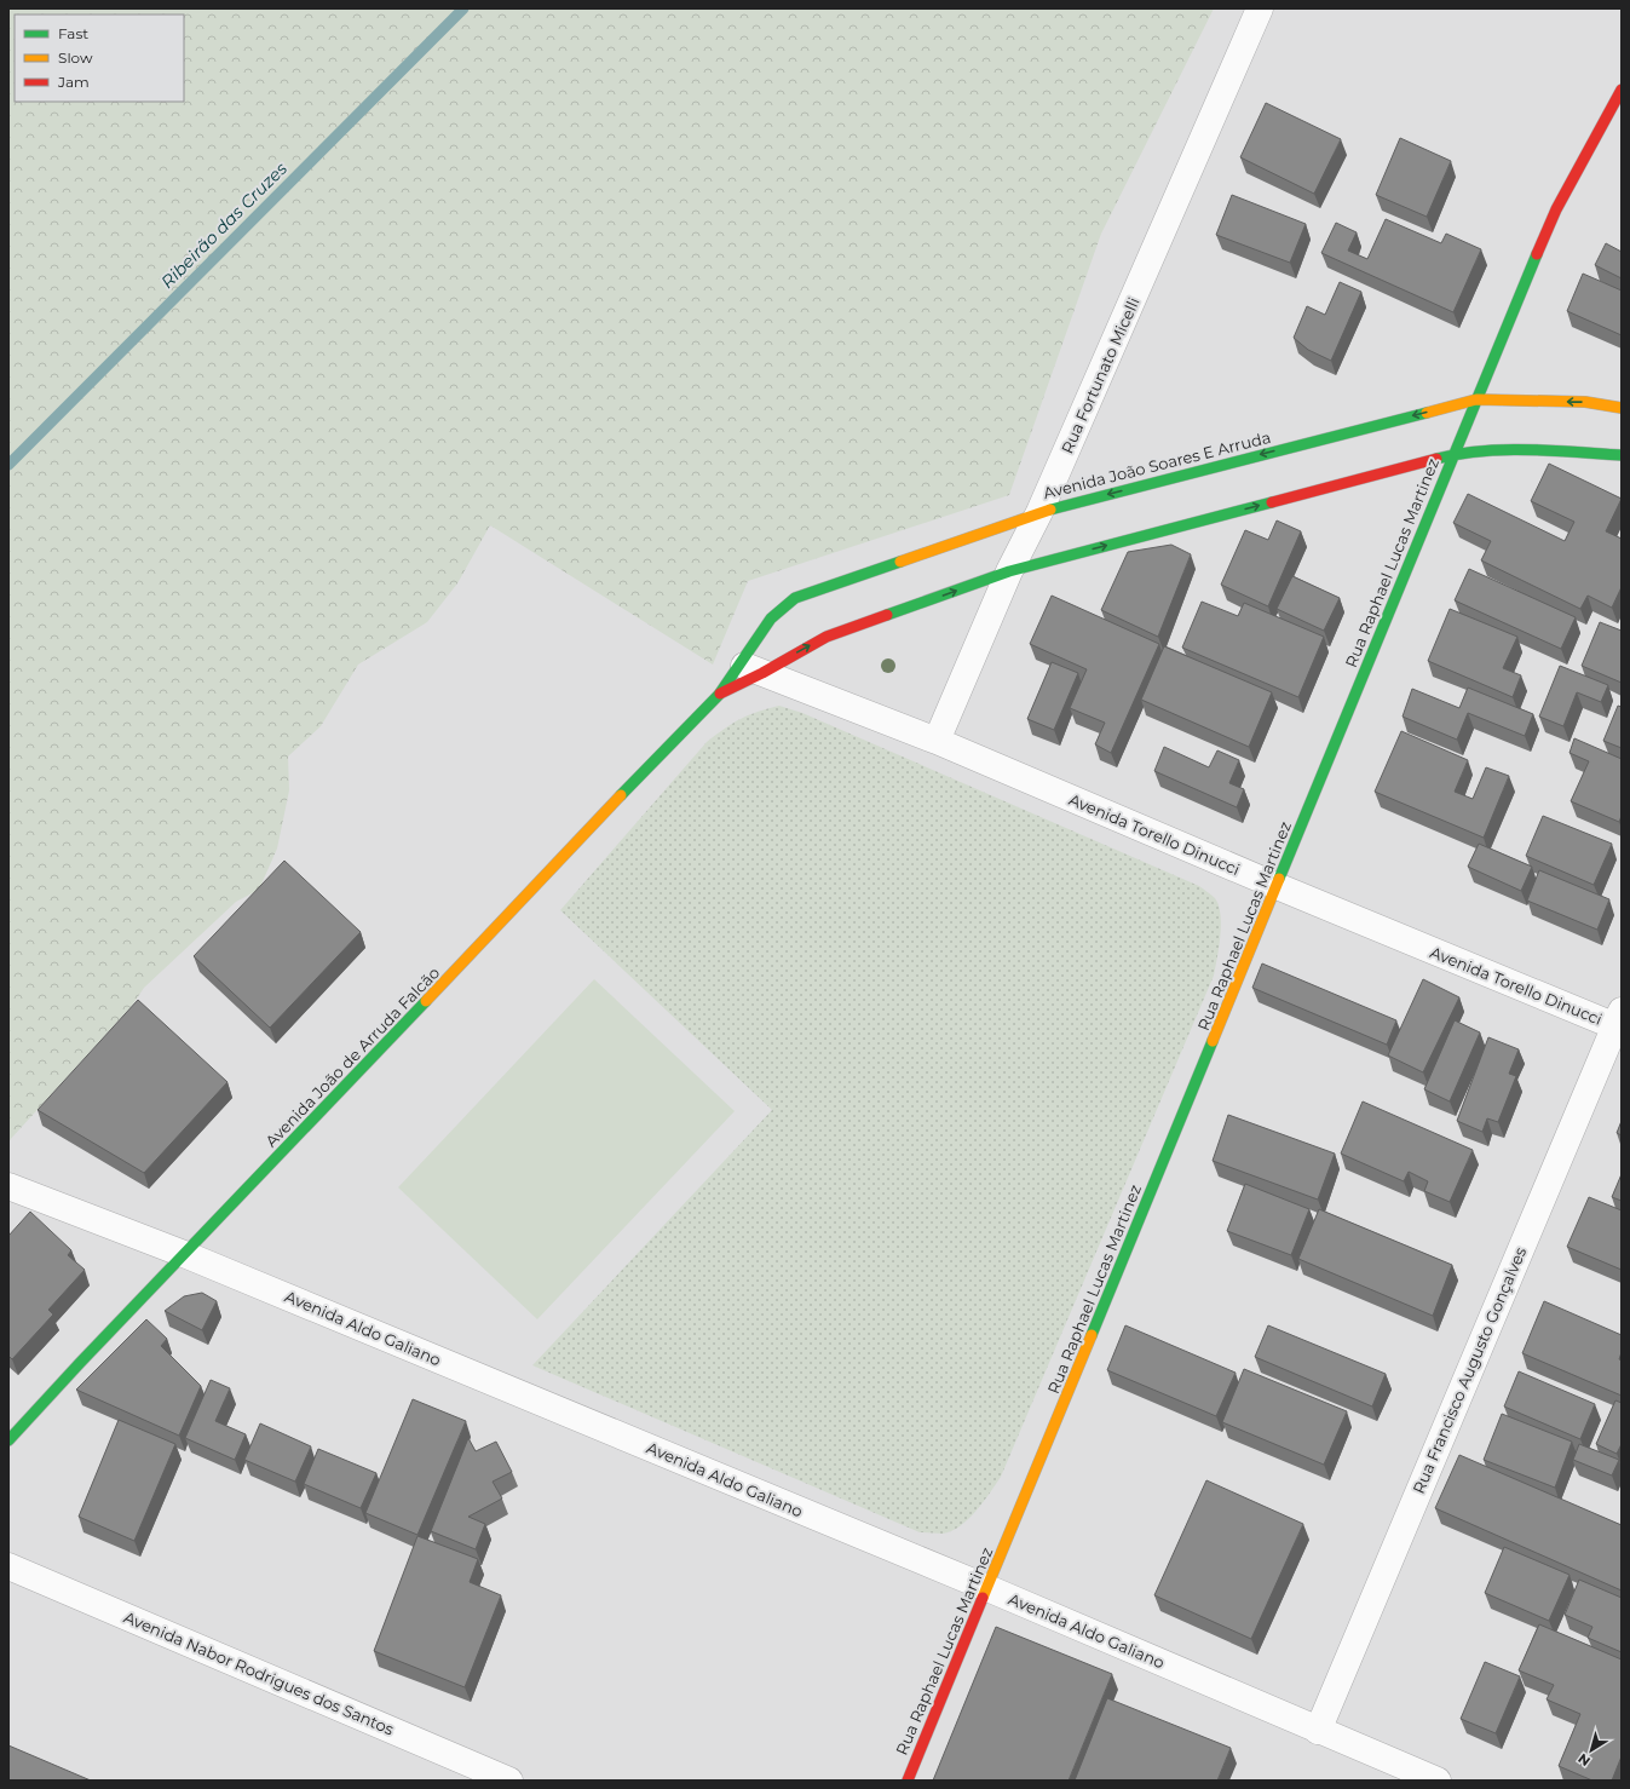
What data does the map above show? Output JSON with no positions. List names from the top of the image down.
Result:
{
  "streets": {
    "street": [
      "Rua Fortunato Micelli",
      "Avenida João Soares E Arruda",
      "Rua Raphael Lucas Martinez",
      "Avenida Torello Dinucci",
      "Avenida João de Arruda Falcão",
      "Avenida Aldo Galiano",
      "Rua Francisco Augusto Gonçalves",
      "Avenida Nabor Rodrigues dos Santos"
    ]
  },
  "crossings": [
    ["Rua Fortunato Micelli", "Avenida João Soares E Arruda"],
    ["Rua Fortunato Micelli", "Avenida Torello Dinucci"],
    ["Avenida João Soares E Arruda", "Rua Raphael Lucas Martinez"],
    ["Avenida João Soares E Arruda", "Avenida Torello Dinucci"],
    ["Avenida João Soares E Arruda", "Avenida João de Arruda Falcão"],
    ["Rua Raphael Lucas Martinez", "Avenida Torello Dinucci"],
    ["Rua Raphael Lucas Martinez", "Avenida Aldo Galiano"],
    ["Avenida Torello Dinucci", "Rua Francisco Augusto Gonçalves"],
    ["Avenida João de Arruda Falcão", "Avenida Aldo Galiano"],
    ["Avenida Aldo Galiano", "Rua Francisco Augusto Gonçalves"]
  ],
  "water": ["Ribeirão das Cruzes"],
  "legend": ["Fast", "Slow", "Jam"],
  "north": "bottom left"
}
